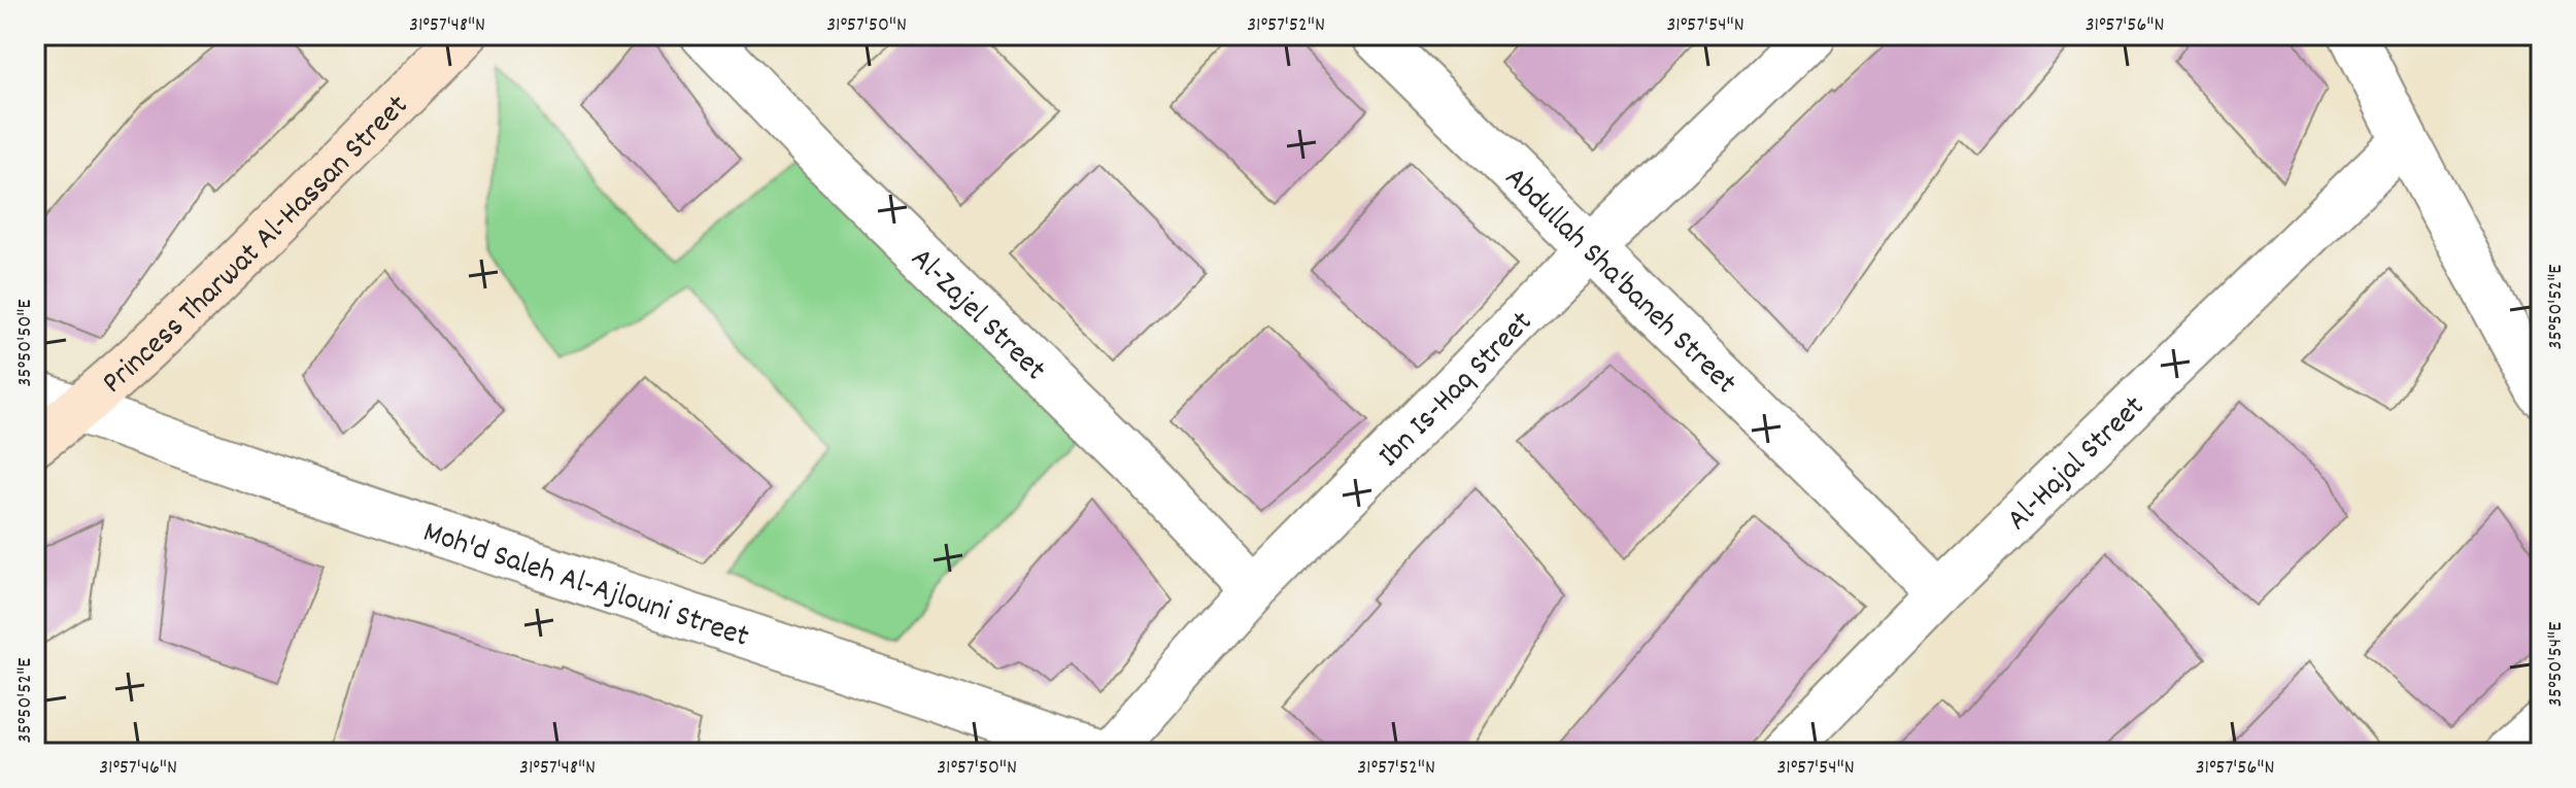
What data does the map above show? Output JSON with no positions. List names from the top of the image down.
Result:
{
  "streets": {
    "street": [
      "Princess Tharwat Al-Hassan Street",
      "Abdullah Sha'baneh Street",
      "Al-Zajel Street",
      "Ibn Is-Haq Street",
      "Al-Hajal Street",
      "Moh'd Saleh Al-Ajlouni Street"
    ]
  },
  "crossings": [
    ["Princess Tharwat Al-Hassan Street", "Moh'd Saleh Al-Ajlouni Street"],
    ["Abdullah Sha'baneh Street", "Ibn Is-Haq Street"],
    ["Abdullah Sha'baneh Street", "Al-Hajal Street"],
    ["Al-Zajel Street", "Ibn Is-Haq Street"]
  ],
  "coordinates": [
    "31°57'48\"N",
    "31°57'50\"N",
    "31°57'52\"N",
    "31°57'54\"N",
    "31°57'56\"N",
    "35°50'52\"E",
    "35°50'50\"E",
    "35°50'54\"E",
    "31°57'46\"N"
  ]
}
